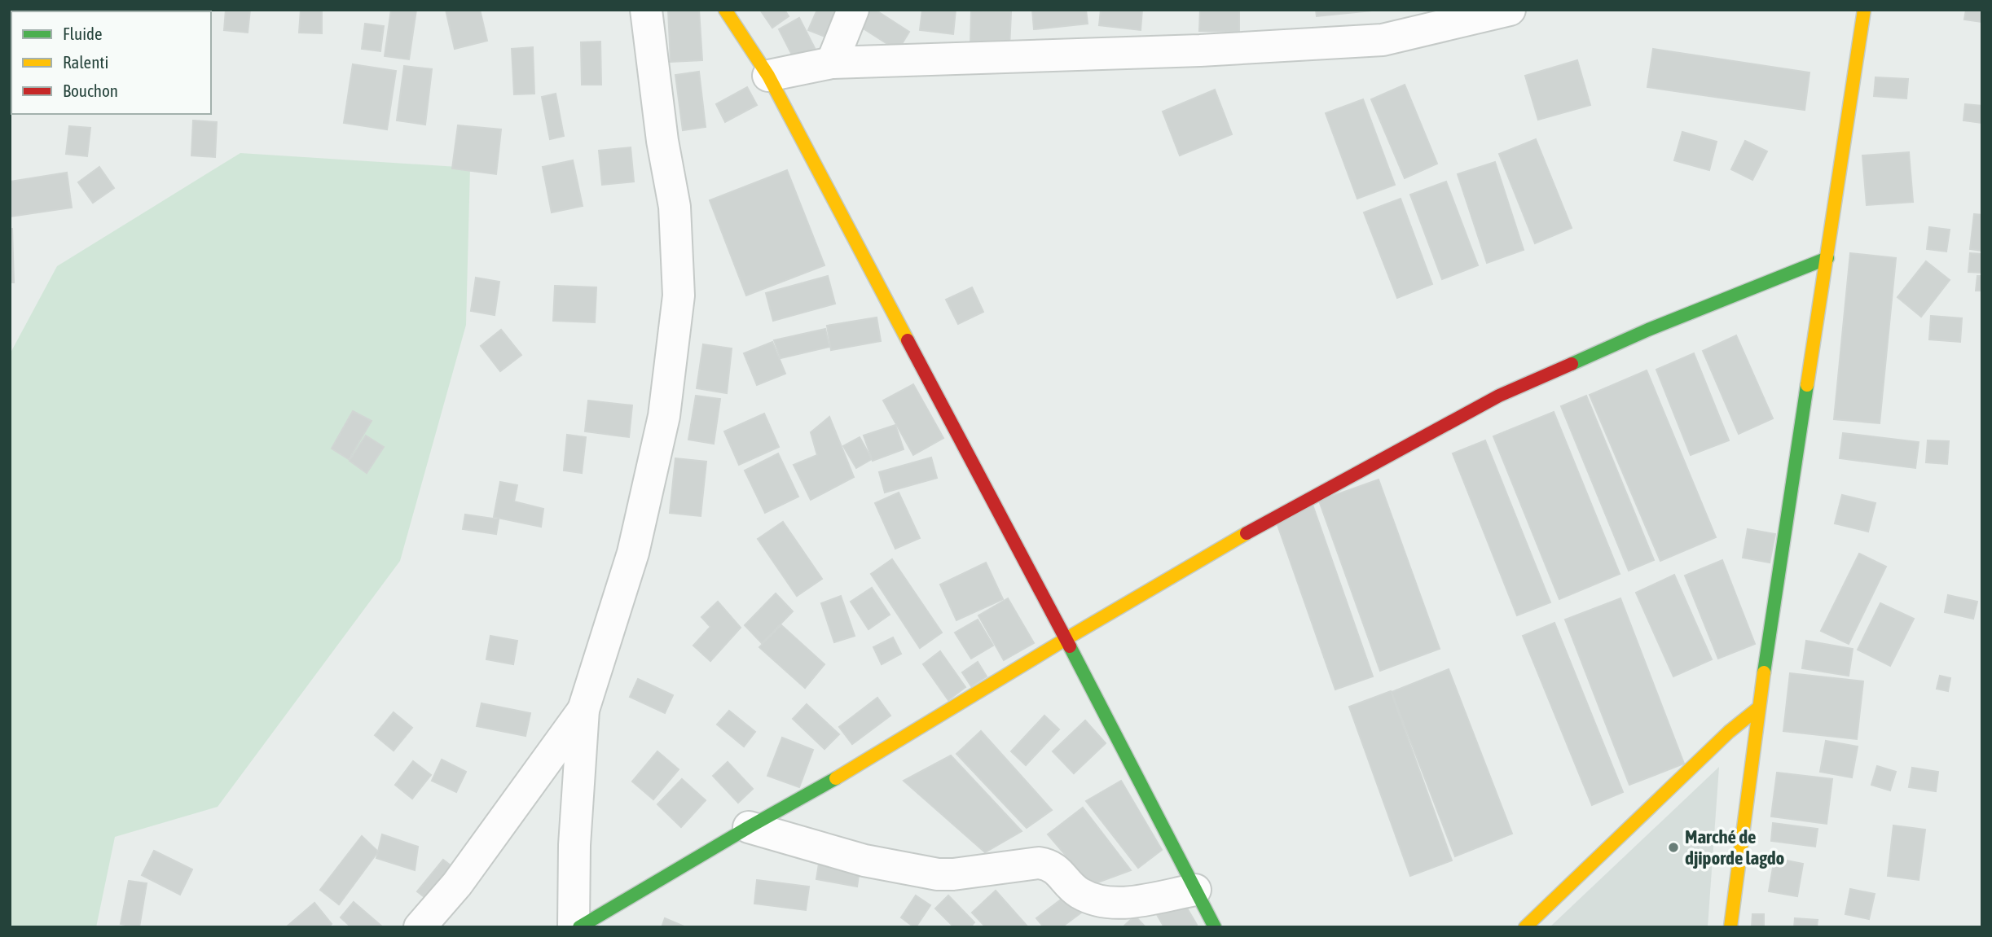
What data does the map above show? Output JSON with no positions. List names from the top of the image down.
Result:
{
  "places": ["Marché de djiporde lagdo"],
  "legend": ["Fluide", "Ralenti", "Bouchon"]
}
